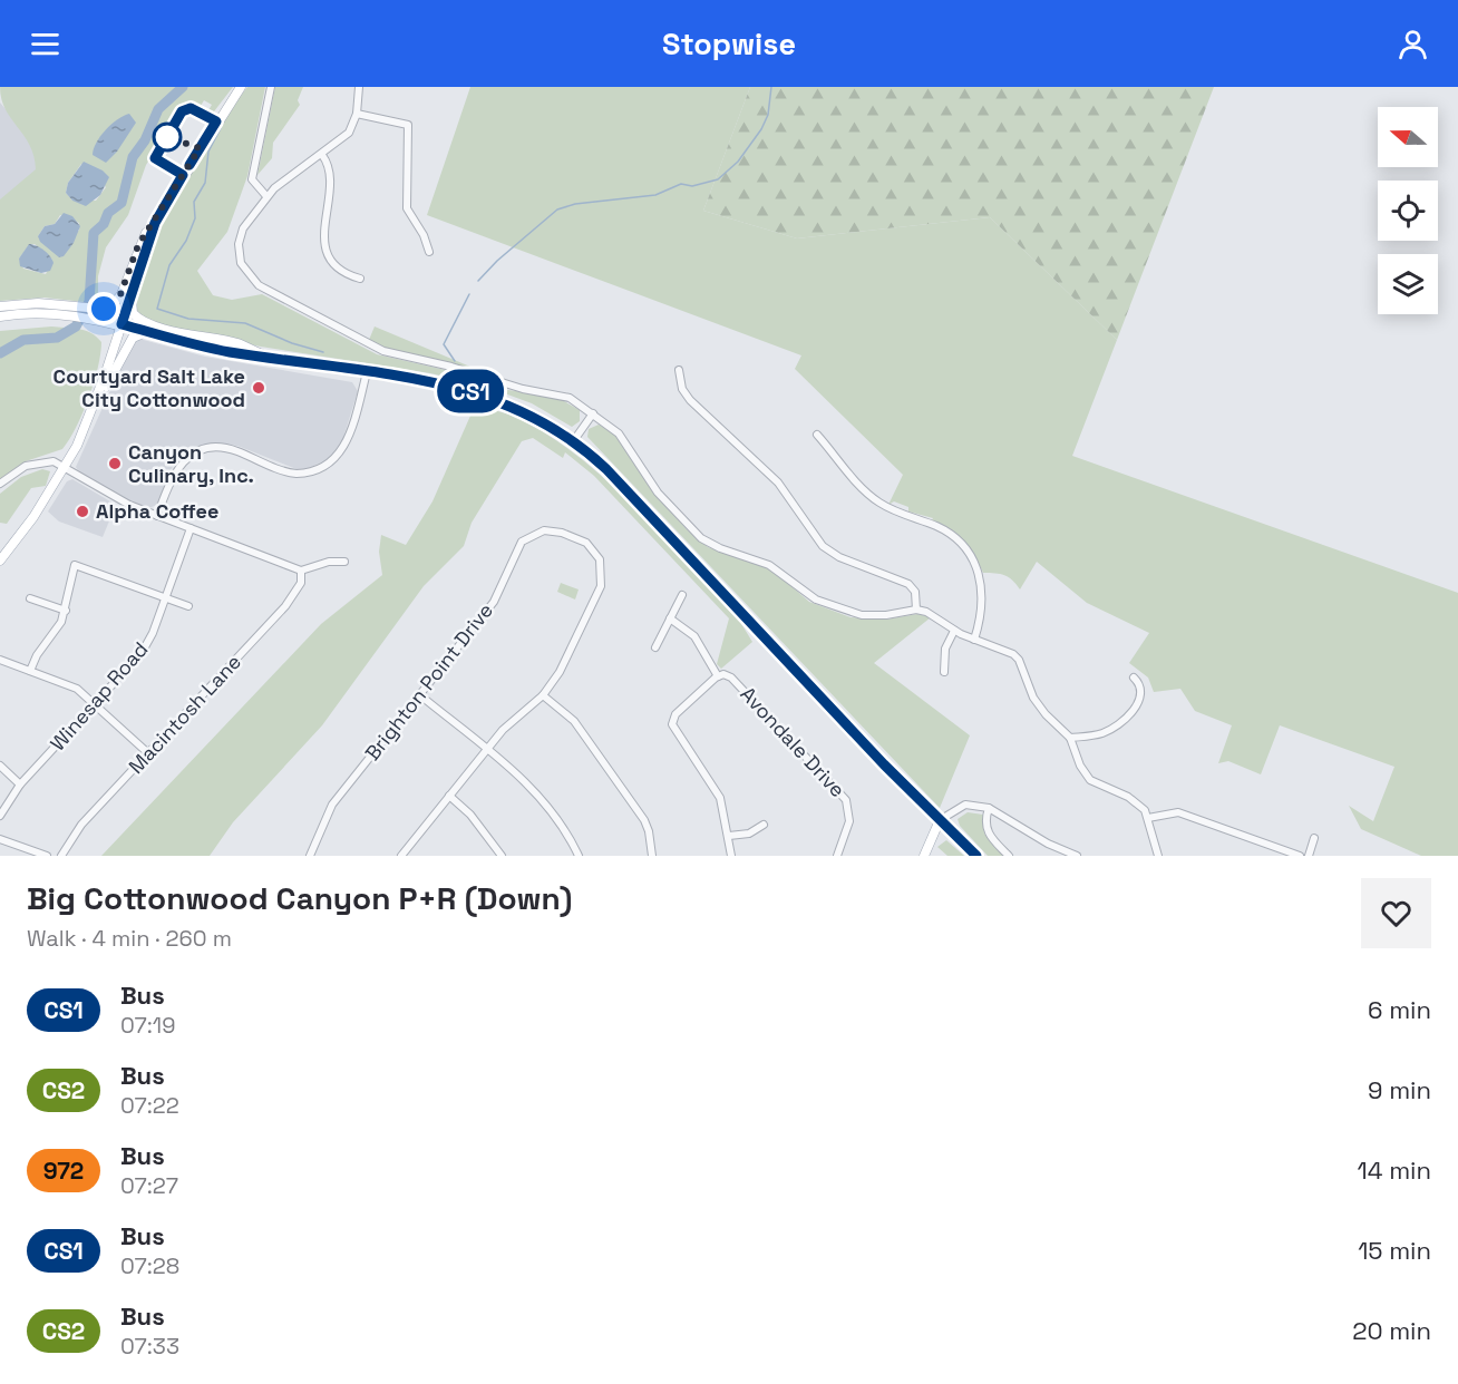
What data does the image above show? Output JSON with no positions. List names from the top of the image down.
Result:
{
  "streets": {
    "street": [
      "Brighton Point Drive",
      "Winesap Road",
      "Macintosh Lane",
      "Avondale Drive"
    ]
  },
  "places": ["Courtyard Salt Lake City Cottonwood", "Canyon Culinary, Inc.", "Alpha Coffee"],
  "lines": ["bus line CS1"],
  "north": "left",
  "page": {
    "header": "Stopwise",
    "on_map": "CS1",
    "heading": ["Big Cottonwood Canyon P+R (Down)", "Walk · 4 min · 260 m"],
    "list": [
      {
        "mark": "CS1",
        "name": "Bus",
        "note": "07:19",
        "value": "6 min"
      },
      {
        "mark": "CS2",
        "name": "Bus",
        "note": "07:22",
        "value": "9 min"
      },
      {
        "mark": "972",
        "name": "Bus",
        "note": "07:27",
        "value": "14 min"
      },
      {
        "mark": "CS1",
        "name": "Bus",
        "note": "07:28",
        "value": "15 min"
      },
      {
        "mark": "CS2",
        "name": "Bus",
        "note": "07:33",
        "value": "20 min"
      }
    ]
  }
}
